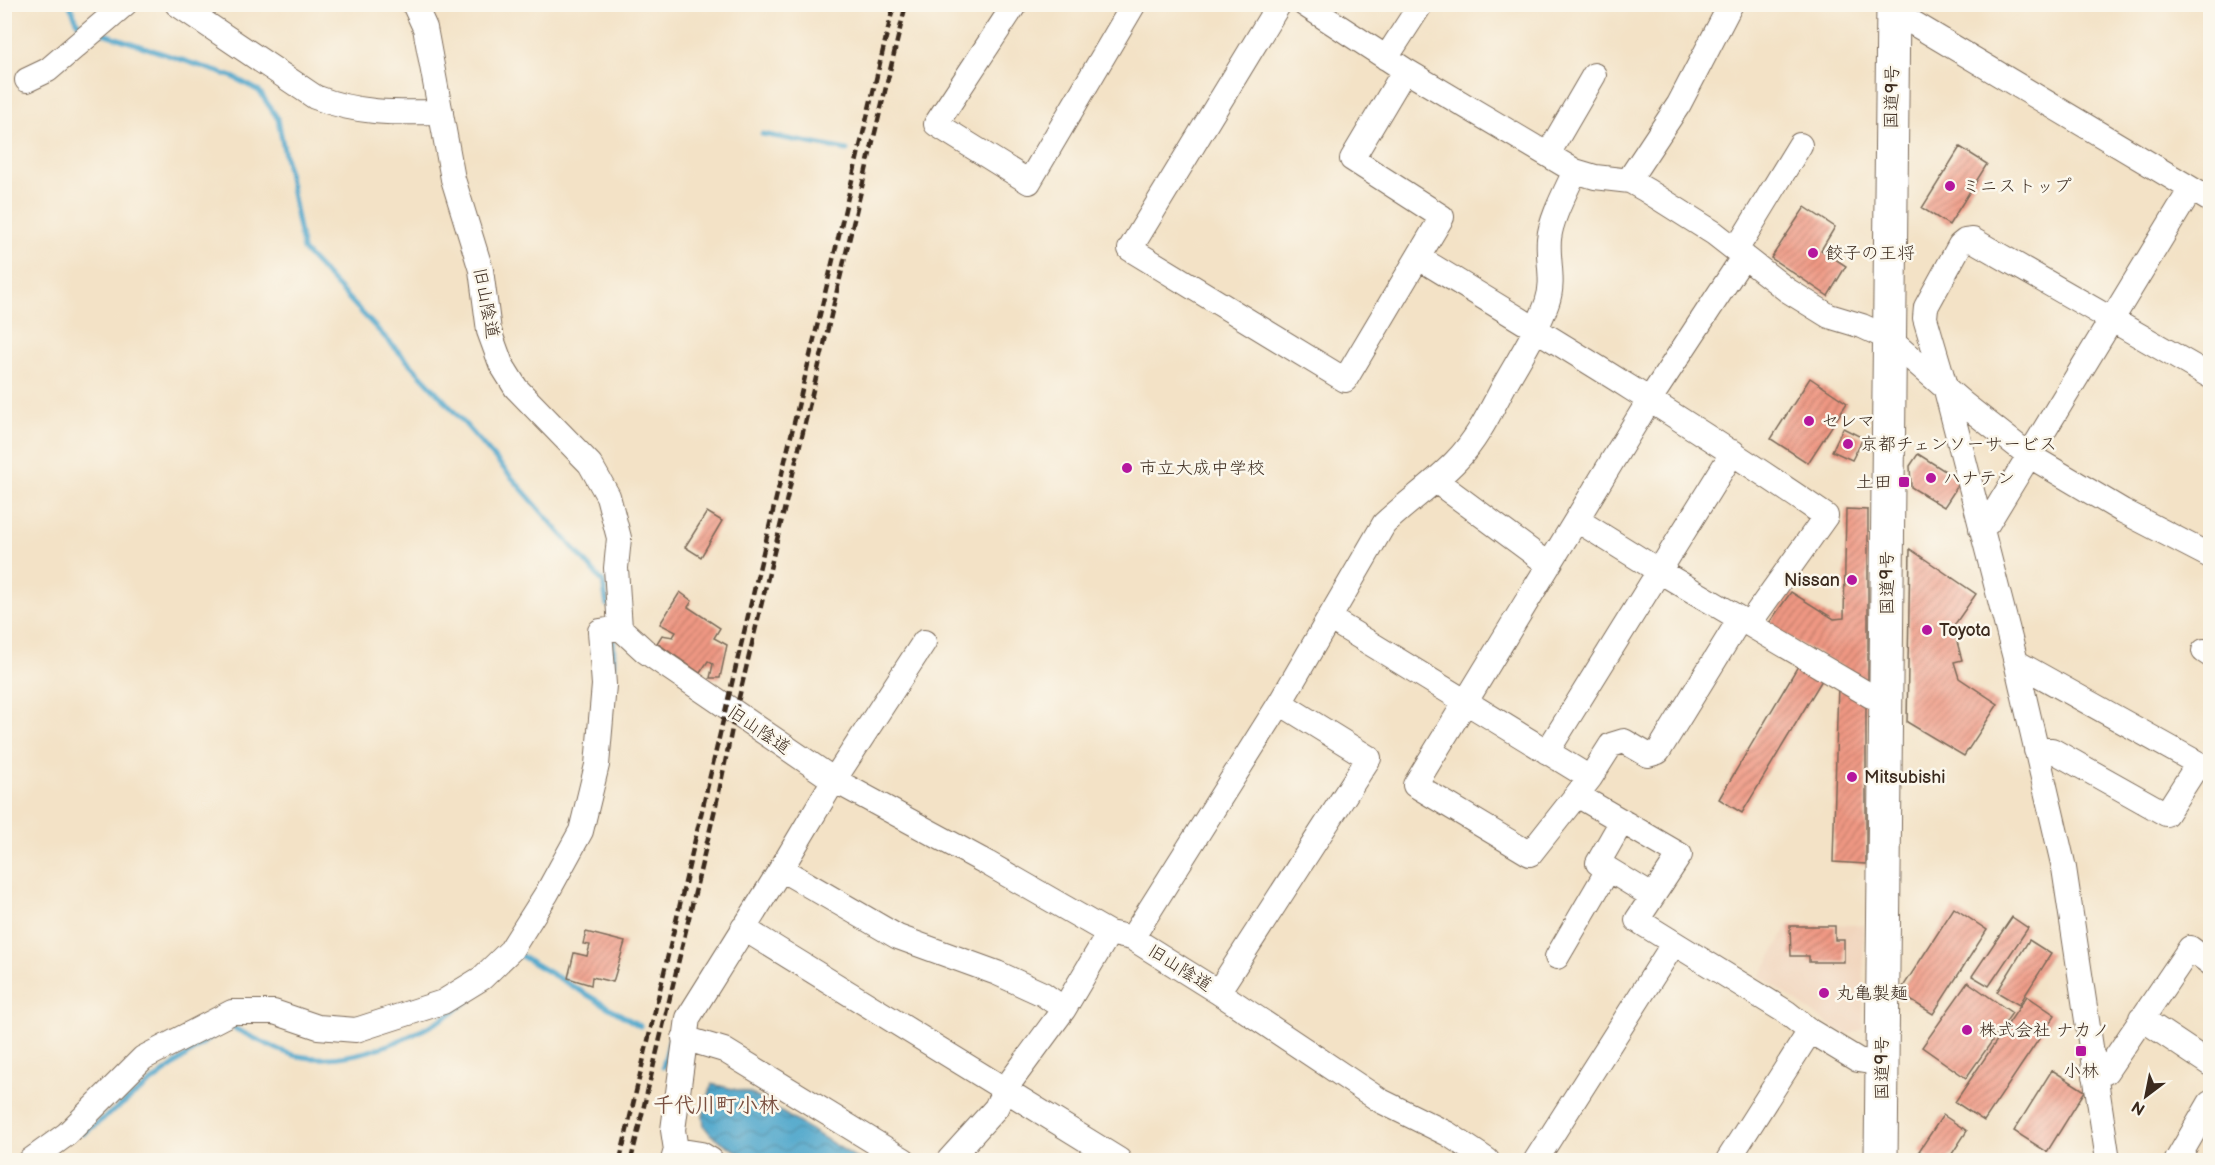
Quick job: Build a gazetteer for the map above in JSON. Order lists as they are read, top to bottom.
{
  "streets": {
    "highway": ["国道9号"],
    "street": ["旧山陰道"]
  },
  "districts": ["千代川町小林"],
  "places": {
    "other": [
      "ミニストップ",
      "餃子の王将",
      "セレマ",
      "京都チェンソーサービス",
      "市立大成中学校",
      "ハナテン",
      "Nissan",
      "Toyota",
      "Mitsubishi",
      "丸亀製麺",
      "株式会社 ナカノ"
    ],
    "transit": ["土田", "小林"]
  },
  "north": "bottom left"
}
